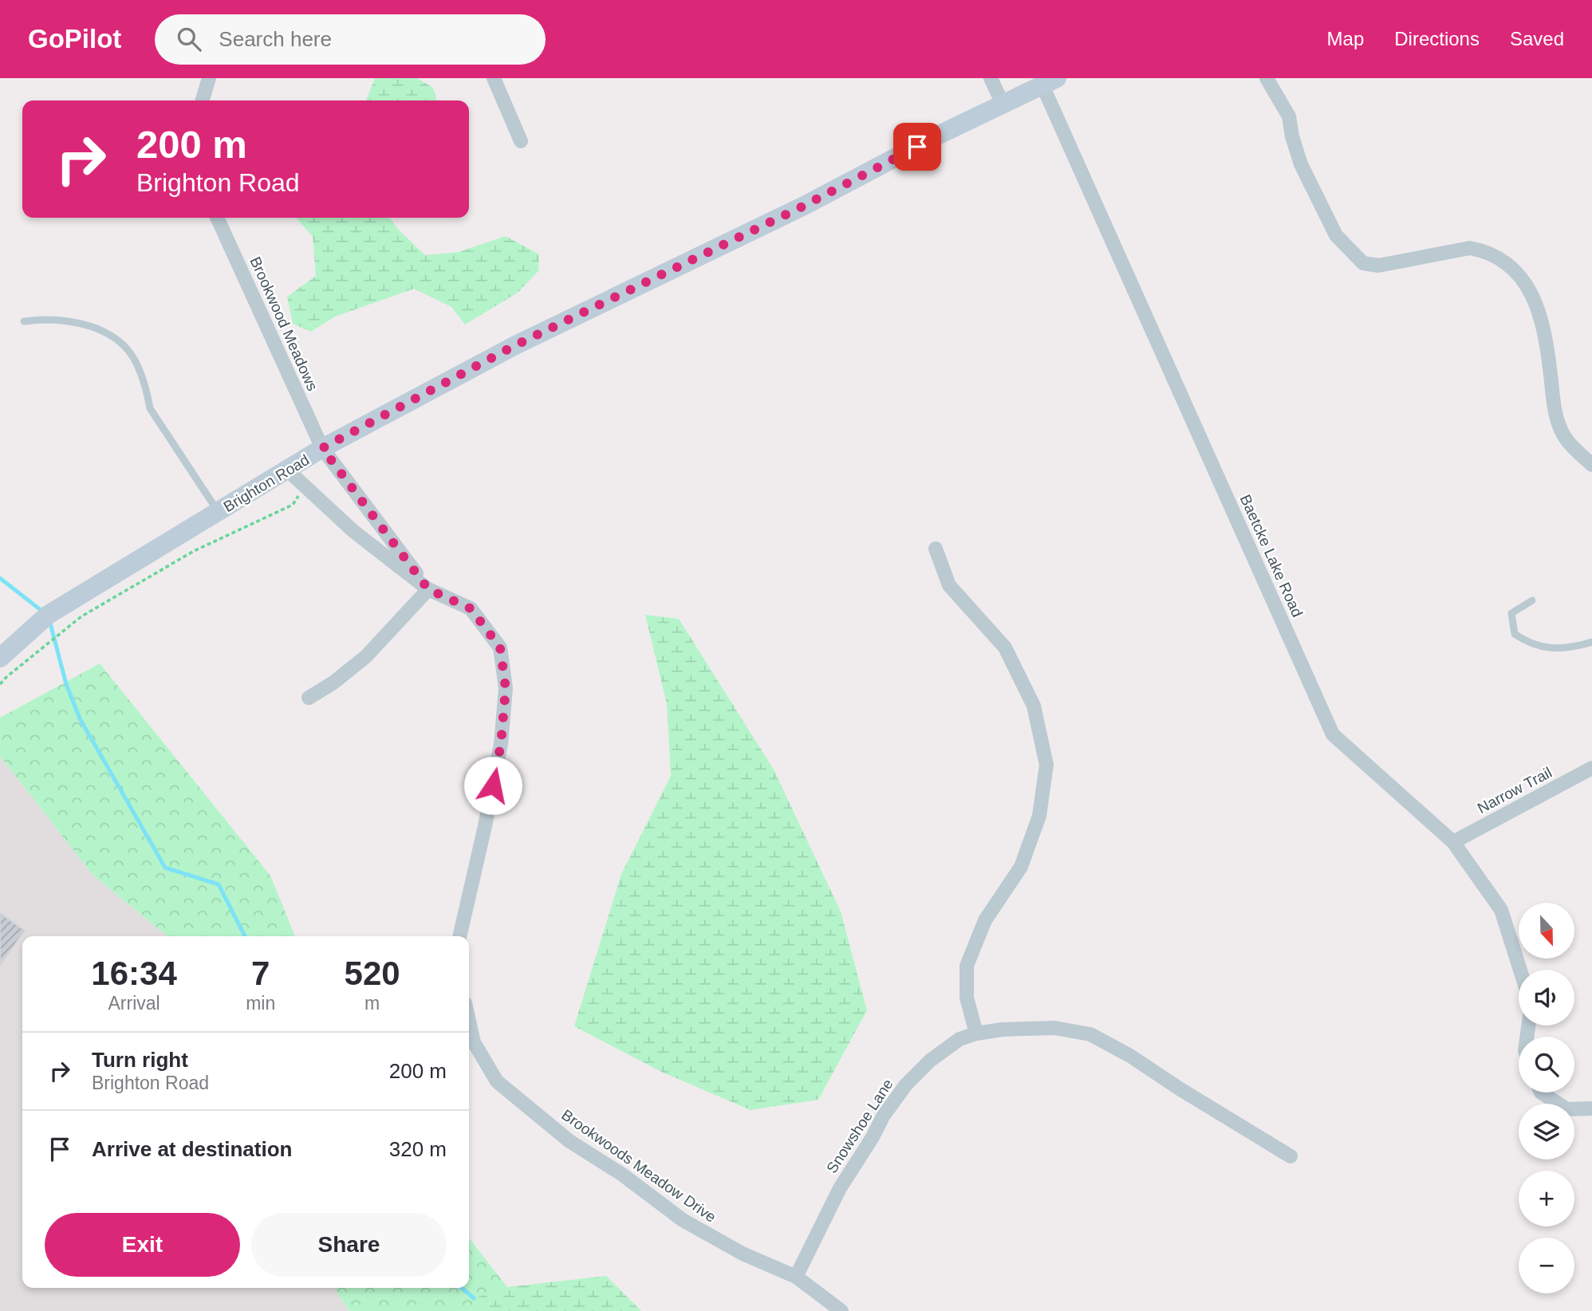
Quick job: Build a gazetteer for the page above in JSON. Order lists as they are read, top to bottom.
{
  "streets": {
    "street": [
      "Brookwood Meadows",
      "Brighton Road",
      "Baetcke Lake Road",
      "Narrow Trail",
      "Snowshoe Lane",
      "Brookwoods Meadow Drive"
    ]
  },
  "crossings": [
    ["Brookwood Meadows", "Brighton Road"],
    ["Brighton Road", "Baetcke Lake Road"],
    ["Baetcke Lake Road", "Narrow Trail"],
    ["Snowshoe Lane", "Brookwoods Meadow Drive"]
  ],
  "north": "bottom",
  "page": {
    "header": "GoPilot",
    "search": "Search here",
    "nav": ["Map", "Directions", "Saved"],
    "turn": ["200 m", "Brighton Road"],
    "map_buttons": ["+", "−"],
    "eta": [
      "16:34",
      "Arrival",
      "7",
      "min",
      "520",
      "m"
    ],
    "list": [
      {
        "name": "Turn right",
        "note": "Brighton Road",
        "value": "200 m"
      },
      {
        "name": "Arrive at destination",
        "value": "320 m"
      }
    ],
    "buttons": ["Exit", "Share"]
  }
}
